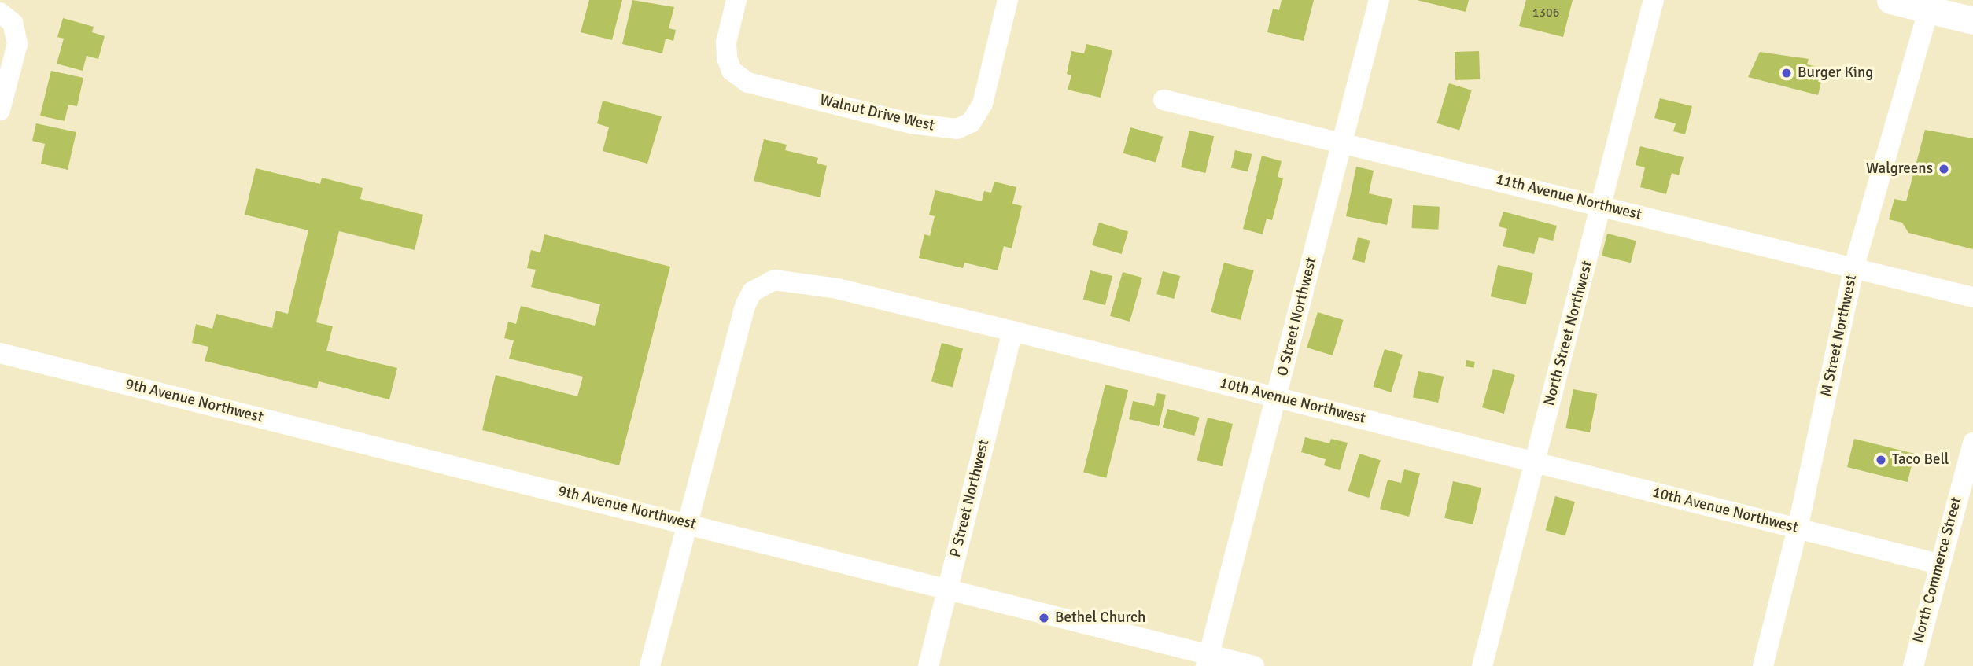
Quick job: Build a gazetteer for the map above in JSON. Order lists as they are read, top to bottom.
{
  "streets": {
    "street": [
      "Walnut Drive West",
      "11th Avenue Northwest",
      "O Street Northwest",
      "North Street Northwest",
      "M Street Northwest",
      "9th Avenue Northwest",
      "10th Avenue Northwest",
      "P Street Northwest",
      "North Commerce Street"
    ]
  },
  "crossings": [
    ["11th Avenue Northwest", "O Street Northwest"],
    ["11th Avenue Northwest", "North Street Northwest"],
    ["11th Avenue Northwest", "M Street Northwest"],
    ["O Street Northwest", "9th Avenue Northwest"],
    ["O Street Northwest", "10th Avenue Northwest"],
    ["North Street Northwest", "10th Avenue Northwest"],
    ["M Street Northwest", "10th Avenue Northwest"],
    ["9th Avenue Northwest", "10th Avenue Northwest"],
    ["9th Avenue Northwest", "P Street Northwest"],
    ["10th Avenue Northwest", "P Street Northwest"],
    ["10th Avenue Northwest", "North Commerce Street"]
  ],
  "places": [
    "Burger King",
    "Walgreens",
    "Taco Bell",
    "Bethel Church"
  ],
  "house_numbers": ["1306"]
}
